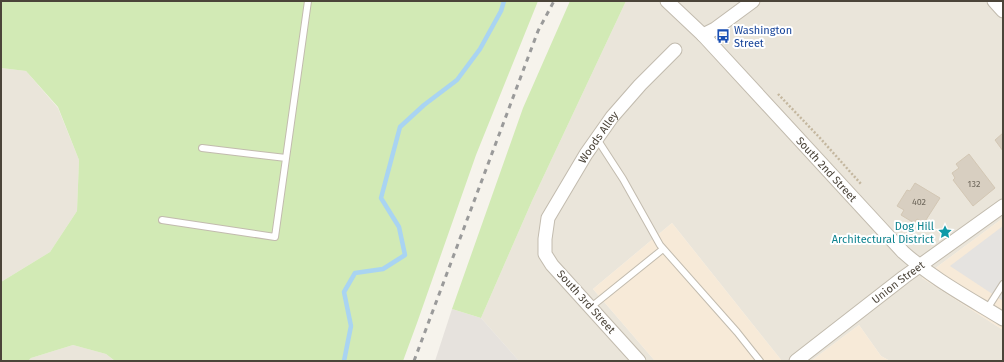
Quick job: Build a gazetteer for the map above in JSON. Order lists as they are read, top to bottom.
{
  "streets": {
    "street": [
      "Woods Alley",
      "South 2nd Street",
      "Union Street",
      "South 3rd Street"
    ]
  },
  "crossings": [
    ["Woods Alley", "South 3rd Street"],
    ["South 2nd Street", "Union Street"]
  ],
  "places": {
    "bus stop": ["Washington Street"],
    "place": ["Dog Hill Architectural District"]
  },
  "house_numbers": ["132", "402"]
}
